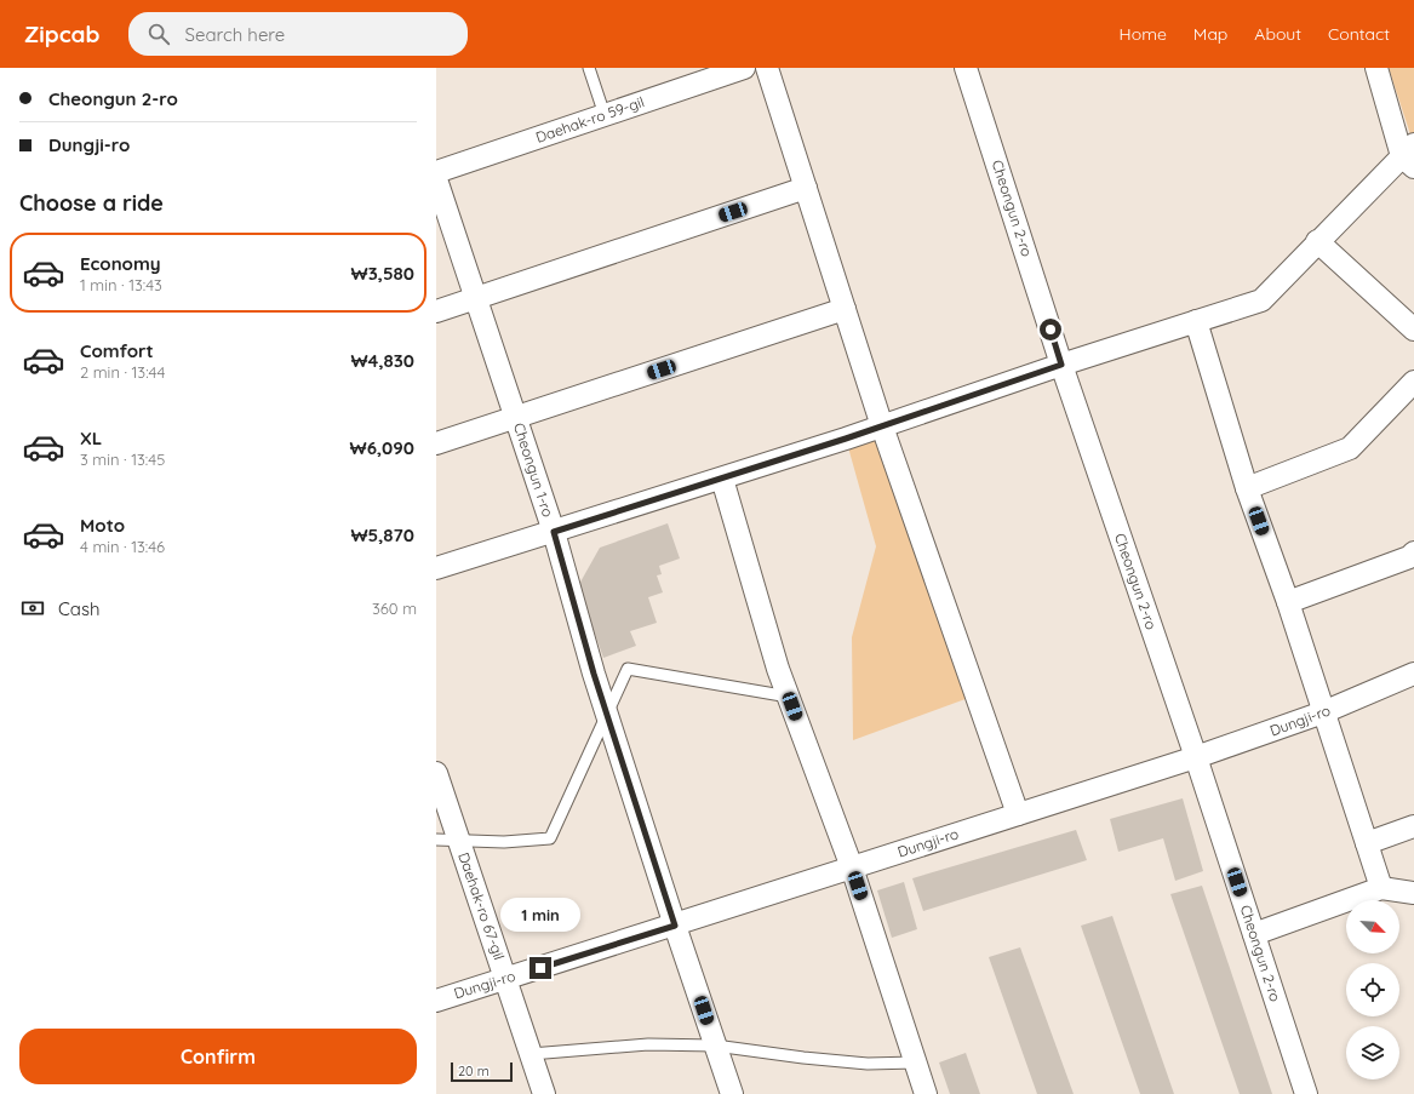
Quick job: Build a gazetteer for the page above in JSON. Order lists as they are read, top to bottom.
{
  "streets": {
    "street": [
      "Daehak-ro 59-gil",
      "Cheongun 2-ro",
      "Cheongun 1-ro",
      "Dungji-ro",
      "Daehak-ro 67-gil"
    ]
  },
  "crossings": [
    ["Cheongun 2-ro", "Dungji-ro"],
    ["Cheongun 1-ro", "Dungji-ro"],
    ["Dungji-ro", "Daehak-ro 67-gil"]
  ],
  "scale_bar": "20 m",
  "north": "bottom right",
  "page": {
    "header": "Zipcab",
    "search": "Search here",
    "nav": [
      "Home",
      "Map",
      "About",
      "Contact"
    ],
    "banner": ["Cheongun 2-ro", "Dungji-ro"],
    "heading": "Choose a ride",
    "list": [
      {
        "name": "Economy",
        "note": "1 min · 13:43",
        "value": "₩3,580"
      },
      {
        "name": "Comfort",
        "note": "2 min · 13:44",
        "value": "₩4,830"
      },
      {
        "name": "XL",
        "note": "3 min · 13:45",
        "value": "₩6,090"
      },
      {
        "name": "Moto",
        "note": "4 min · 13:46",
        "value": "₩5,870"
      }
    ],
    "pay": ["Cash", "360 m"],
    "bubble": "1 min",
    "buttons": "Confirm",
    "scale": "20 m"
  }
}
